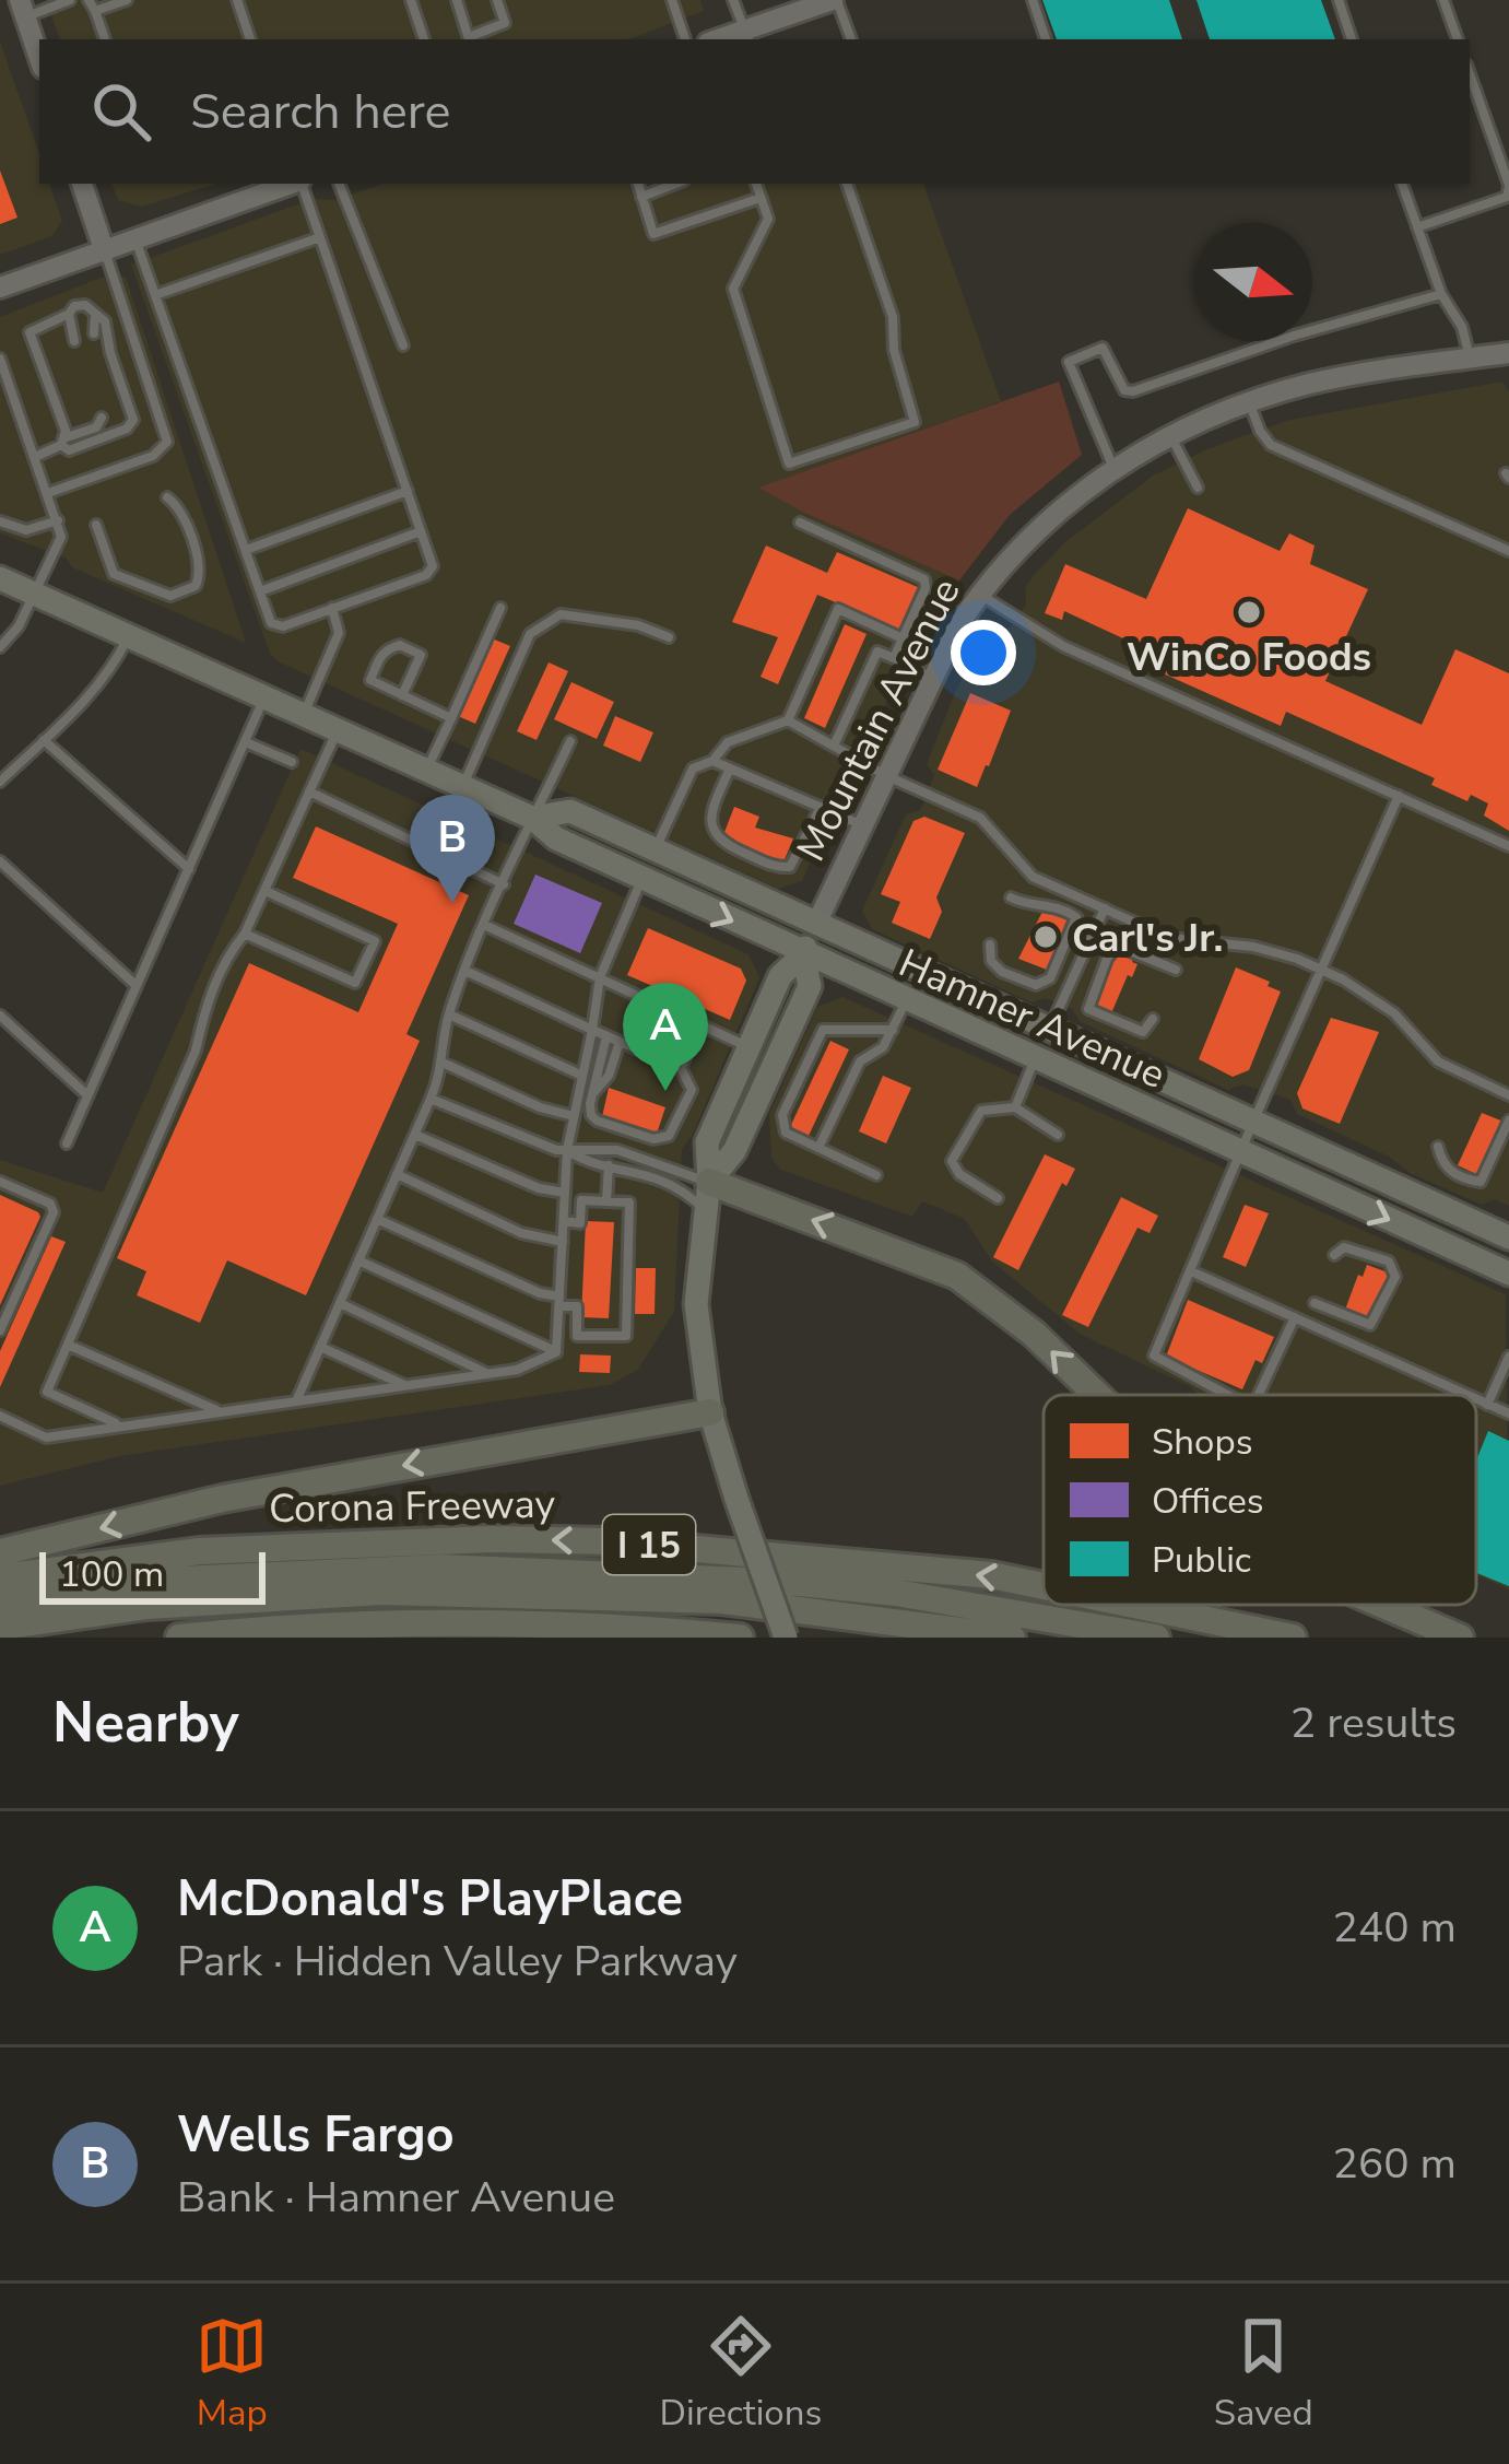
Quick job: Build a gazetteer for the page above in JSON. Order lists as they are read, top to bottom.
{
  "streets": {
    "highway": ["Corona Freeway", "I 15"],
    "main road": ["Mountain Avenue", "Hamner Avenue"]
  },
  "crossings": [
    ["Mountain Avenue", "Hamner Avenue"]
  ],
  "places": ["WinCo Foods", "Carl's Jr."],
  "legend": ["Shops", "Offices", "Public"],
  "scale_bar": "100 m",
  "north": "right",
  "page": {
    "search": "Search here",
    "pins": ["B", "A"],
    "scale": "100 m",
    "heading": ["Nearby", "2 results"],
    "list": [
      {
        "mark": "A",
        "name": "McDonald's PlayPlace",
        "note": "Park · Hidden Valley Parkway",
        "value": "240 m"
      },
      {
        "mark": "B",
        "name": "Wells Fargo",
        "note": "Bank · Hamner Avenue",
        "value": "260 m"
      }
    ],
    "nav": ["Map", "Directions", "Saved"]
  }
}
